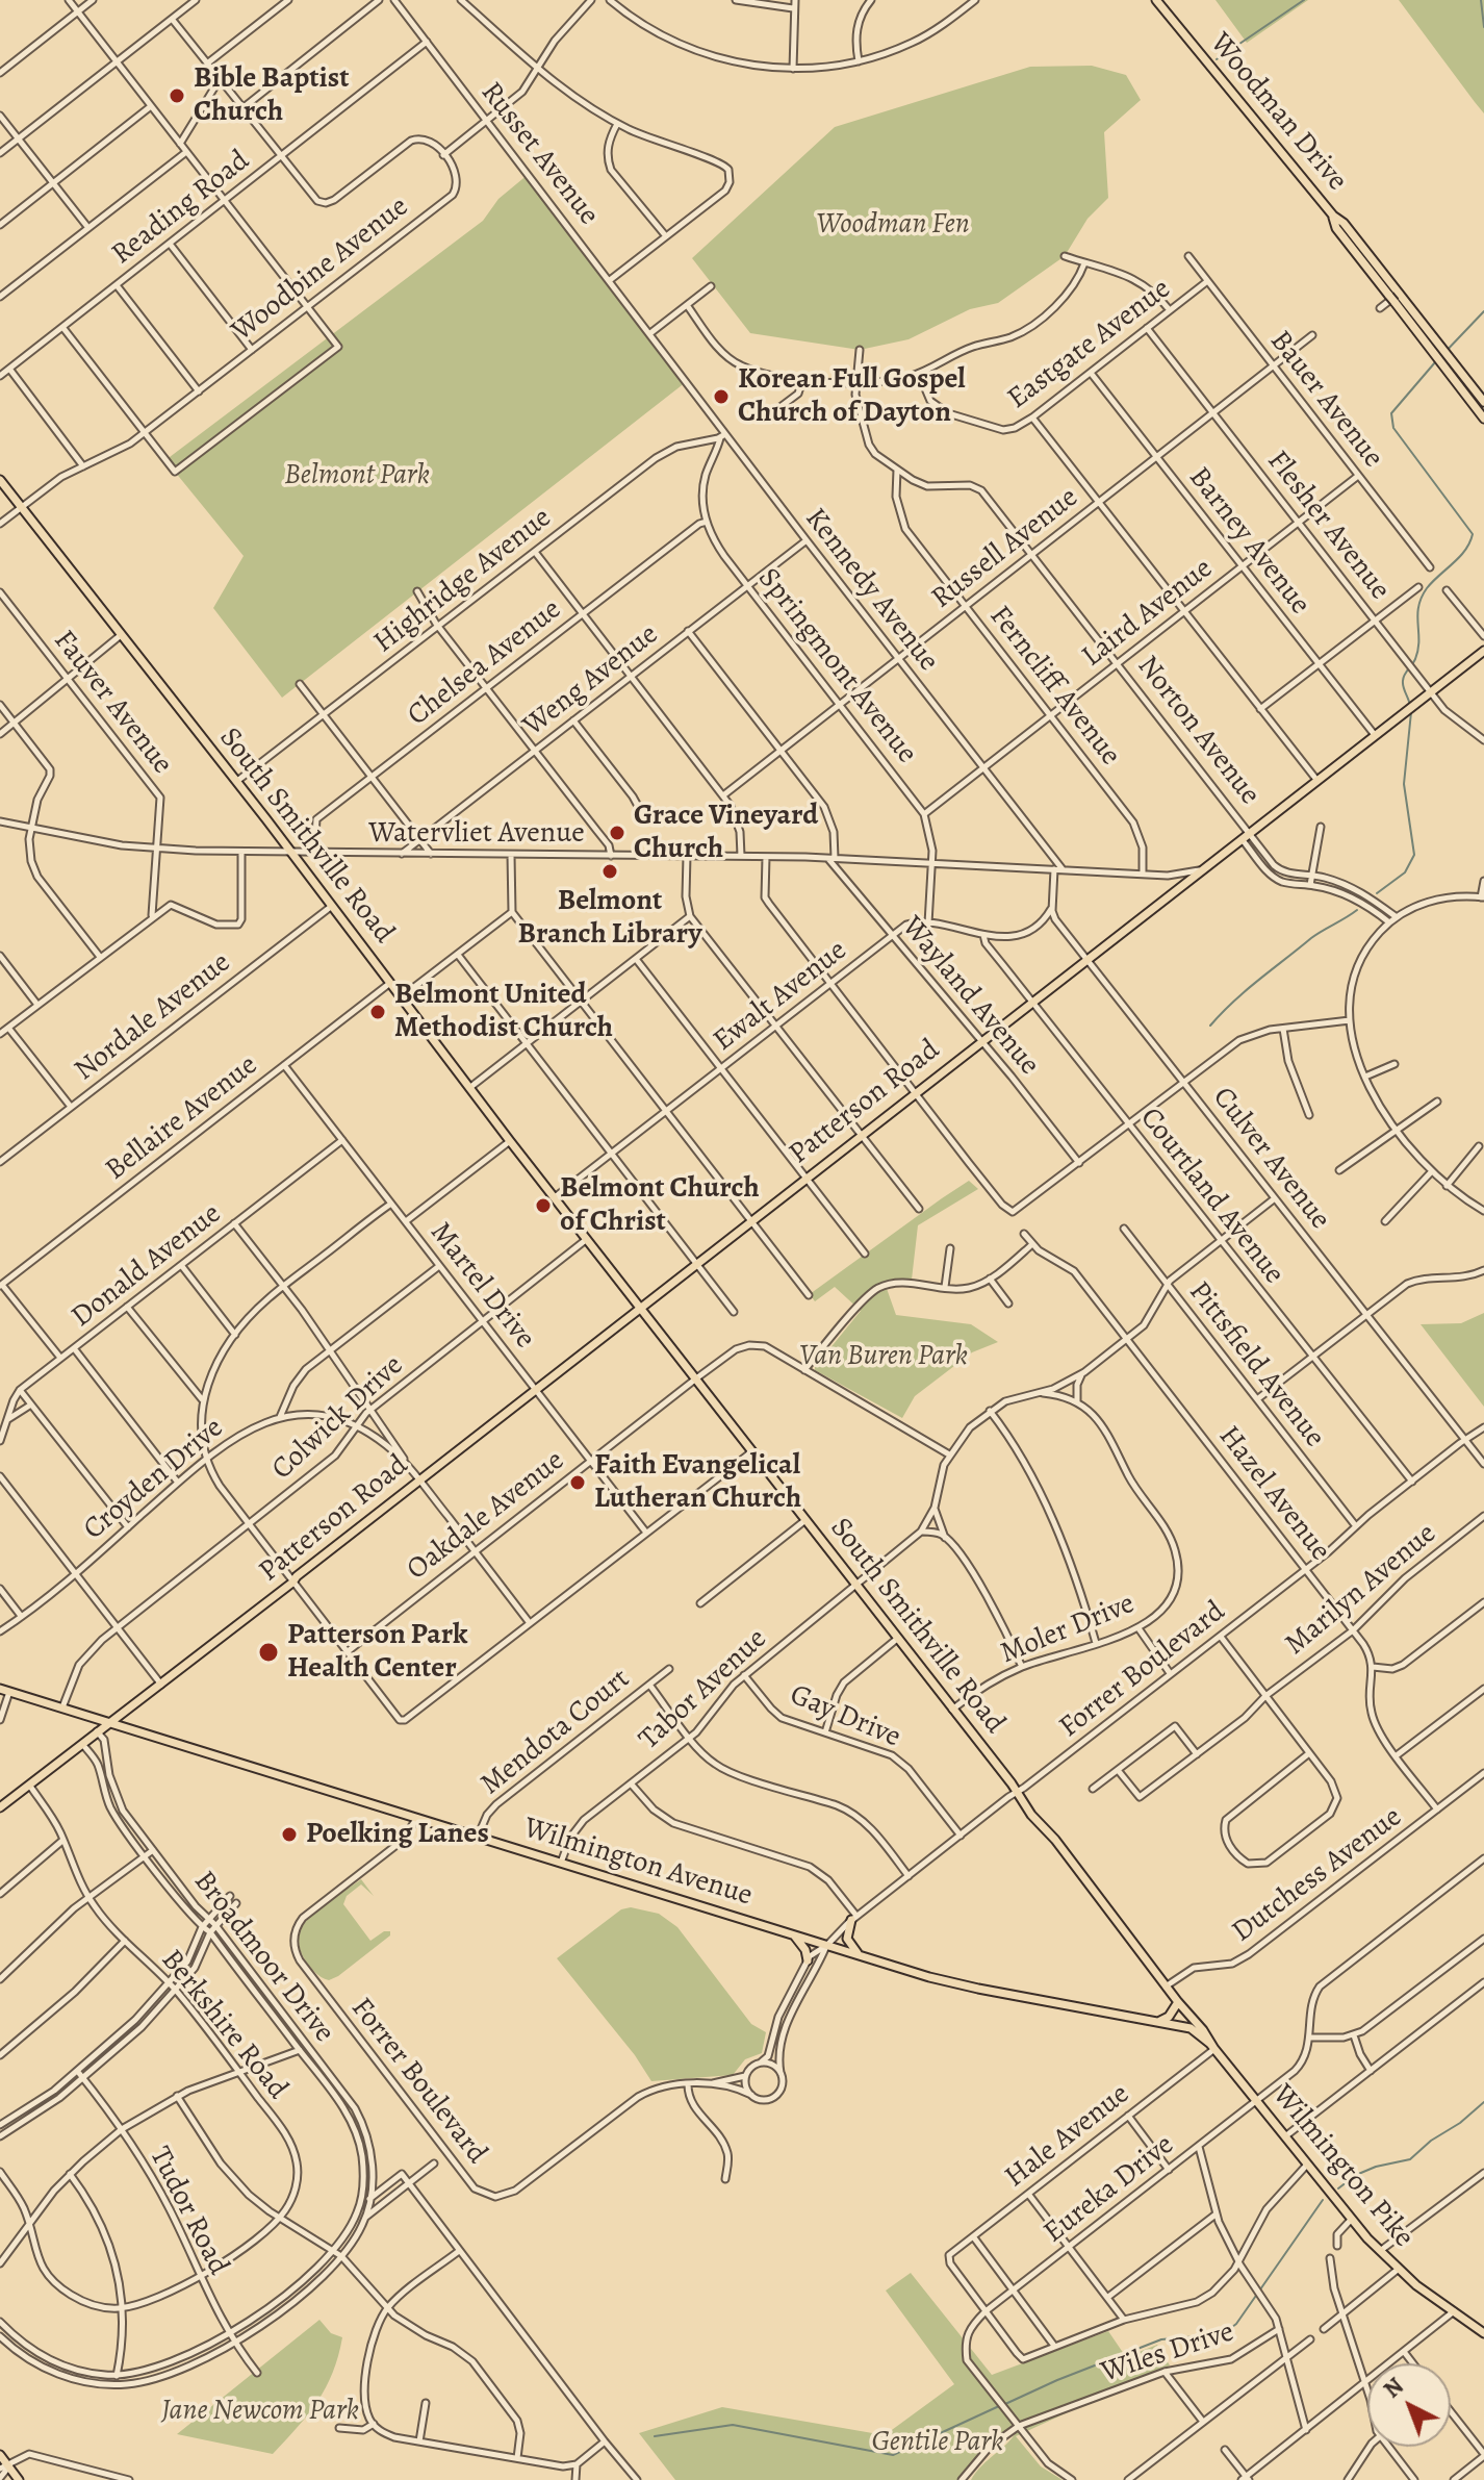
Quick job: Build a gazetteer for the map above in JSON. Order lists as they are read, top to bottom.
{
  "streets": {
    "main road": [
      "Woodman Drive",
      "South Smithville Road",
      "Patterson Road",
      "Wilmington Avenue",
      "Wilmington Pike"
    ],
    "street": [
      "Russet Avenue",
      "Reading Road",
      "Woodbine Avenue",
      "Eastgate Avenue",
      "Bauer Avenue",
      "Flesher Avenue",
      "Barney Avenue",
      "Russell Avenue",
      "Highridge Avenue",
      "Kennedy Avenue",
      "Laird Avenue",
      "Chelsea Avenue",
      "Springmont Avenue",
      "Weng Avenue",
      "Ferncliff Avenue",
      "Fauver Avenue",
      "Norton Avenue",
      "Watervliet Avenue",
      "Ewalt Avenue",
      "Wayland Avenue",
      "Nordale Avenue",
      "Bellaire Avenue",
      "Culver Avenue",
      "Courtland Avenue",
      "Donald Avenue",
      "Martel Drive",
      "Pittsfield Avenue",
      "Colwick Drive",
      "Croyden Drive",
      "Hazel Avenue",
      "Oakdale Avenue",
      "Marilyn Avenue",
      "Moler Drive",
      "Forrer Boulevard",
      "Tabor Avenue",
      "Gay Drive",
      "Mendota Court",
      "Dutchess Avenue",
      "Broadmoor Drive",
      "Berkshire Road",
      "Hale Avenue",
      "Eureka Drive",
      "Tudor Road",
      "Wiles Drive"
    ]
  },
  "crossings": [
    ["Russet Avenue", "Reading Road"],
    ["Russet Avenue", "Kennedy Avenue"],
    ["Woodbine Avenue", "South Smithville Road"],
    ["Eastgate Avenue", "Bauer Avenue"],
    ["Eastgate Avenue", "Flesher Avenue"],
    ["Eastgate Avenue", "Barney Avenue"],
    ["Bauer Avenue", "Russell Avenue"],
    ["Bauer Avenue", "Laird Avenue"],
    ["Flesher Avenue", "Russell Avenue"],
    ["Flesher Avenue", "Laird Avenue"],
    ["Flesher Avenue", "Patterson Road"],
    ["Barney Avenue", "Russell Avenue"],
    ["Barney Avenue", "Laird Avenue"],
    ["Barney Avenue", "Patterson Road"],
    ["Russell Avenue", "Kennedy Avenue"],
    ["Russell Avenue", "Springmont Avenue"],
    ["Russell Avenue", "Ferncliff Avenue"],
    ["Russell Avenue", "Norton Avenue"],
    ["Highridge Avenue", "Kennedy Avenue"],
    ["Highridge Avenue", "Springmont Avenue"],
    ["Highridge Avenue", "South Smithville Road"],
    ["Kennedy Avenue", "Laird Avenue"],
    ["Kennedy Avenue", "Springmont Avenue"],
    ["Kennedy Avenue", "Weng Avenue"],
    ["Kennedy Avenue", "Watervliet Avenue"],
    ["Laird Avenue", "Springmont Avenue"],
    ["Laird Avenue", "Ferncliff Avenue"],
    ["Laird Avenue", "Norton Avenue"],
    ["Chelsea Avenue", "Springmont Avenue"],
    ["Chelsea Avenue", "Watervliet Avenue"],
    ["Springmont Avenue", "Weng Avenue"],
    ["Springmont Avenue", "Watervliet Avenue"],
    ["Springmont Avenue", "Ewalt Avenue"],
    ["Weng Avenue", "Watervliet Avenue"],
    ["Ferncliff Avenue", "Norton Avenue"],
    ["Ferncliff Avenue", "Watervliet Avenue"],
    ["Fauver Avenue", "Watervliet Avenue"],
    ["Norton Avenue", "Patterson Road"],
    ["Watervliet Avenue", "South Smithville Road"],
    ["Watervliet Avenue", "Wayland Avenue"],
    ["Watervliet Avenue", "Patterson Road"],
    ["South Smithville Road", "Ewalt Avenue"],
    ["South Smithville Road", "Nordale Avenue"],
    ["South Smithville Road", "Patterson Road"],
    ["South Smithville Road", "Bellaire Avenue"],
    ["South Smithville Road", "Colwick Drive"],
    ["South Smithville Road", "Oakdale Avenue"],
    ["South Smithville Road", "Moler Drive"],
    ["South Smithville Road", "Forrer Boulevard"],
    ["South Smithville Road", "Tabor Avenue"],
    ["South Smithville Road", "Wilmington Avenue"],
    ["South Smithville Road", "Dutchess Avenue"],
    ["South Smithville Road", "Hale Avenue"],
    ["South Smithville Road", "Wilmington Pike"],
    ["Ewalt Avenue", "Wayland Avenue"],
    ["Wayland Avenue", "Patterson Road"],
    ["Patterson Road", "Culver Avenue"],
    ["Patterson Road", "Courtland Avenue"],
    ["Patterson Road", "Martel Drive"],
    ["Patterson Road", "Wilmington Avenue"],
    ["Patterson Road", "Broadmoor Drive"],
    ["Patterson Road", "Berkshire Road"],
    ["Bellaire Avenue", "Martel Drive"],
    ["Culver Avenue", "Forrer Boulevard"],
    ["Culver Avenue", "Tabor Avenue"],
    ["Courtland Avenue", "Forrer Boulevard"],
    ["Courtland Avenue", "Tabor Avenue"],
    ["Donald Avenue", "Martel Drive"],
    ["Martel Drive", "Colwick Drive"],
    ["Martel Drive", "Oakdale Avenue"],
    ["Pittsfield Avenue", "Forrer Boulevard"],
    ["Pittsfield Avenue", "Tabor Avenue"],
    ["Colwick Drive", "Croyden Drive"],
    ["Colwick Drive", "Wilmington Avenue"],
    ["Hazel Avenue", "Marilyn Avenue"],
    ["Hazel Avenue", "Forrer Boulevard"],
    ["Hazel Avenue", "Tabor Avenue"],
    ["Oakdale Avenue", "Tabor Avenue"],
    ["Forrer Boulevard", "Gay Drive"],
    ["Forrer Boulevard", "Wilmington Avenue"],
    ["Tabor Avenue", "Gay Drive"],
    ["Tabor Avenue", "Wilmington Avenue"],
    ["Mendota Court", "Wilmington Avenue"],
    ["Wilmington Avenue", "Hale Avenue"],
    ["Wilmington Avenue", "Wilmington Pike"],
    ["Broadmoor Drive", "Tudor Road"],
    ["Berkshire Road", "Tudor Road"],
    ["Hale Avenue", "Wilmington Pike"],
    ["Hale Avenue", "Eureka Drive"],
    ["Wilmington Pike", "Eureka Drive"]
  ],
  "parks": [
    "Woodman Fen",
    "Belmont Park",
    "Van Buren Park",
    "Jane Newcom Park",
    "Gentile Park"
  ],
  "places": [
    "Bible Baptist Church",
    "Korean Full Gospel Church of Dayton",
    "Grace Vineyard Church",
    "Belmont Branch Library",
    "Belmont United Methodist Church",
    "Belmont Church of Christ",
    "Faith Evangelical Lutheran Church",
    "Patterson Park Health Center",
    "Poelking Lanes"
  ],
  "north": "top left"
}
